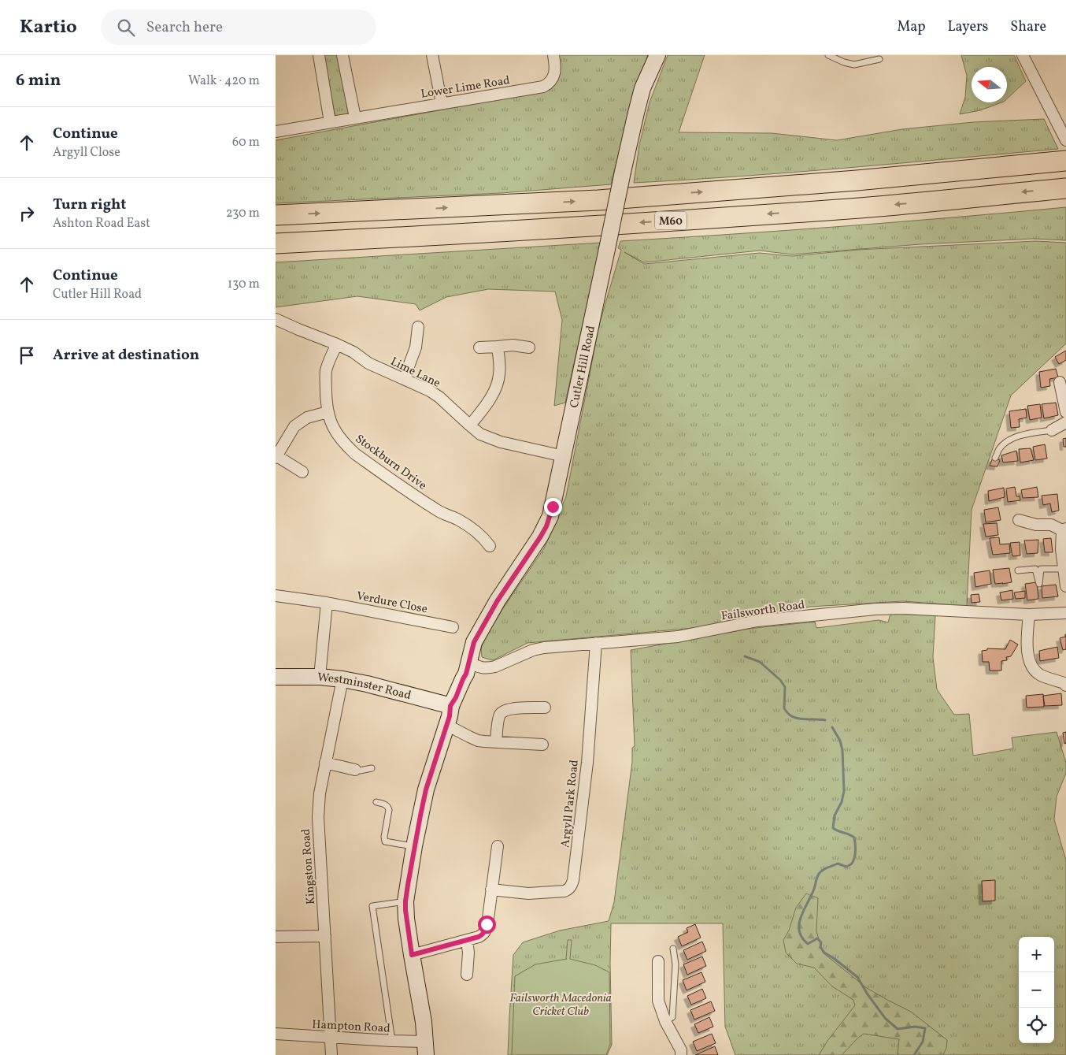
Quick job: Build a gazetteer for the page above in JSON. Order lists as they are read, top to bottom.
{
  "streets": {
    "highway": ["M60"],
    "street": [
      "Lower Lime Road",
      "Cutler Hill Road",
      "Lime Lane",
      "Stockburn Drive",
      "Verdure Close",
      "Failsworth Road",
      "Westminster Road",
      "Argyll Park Road",
      "Kingston Road",
      "Hampton Road"
    ]
  },
  "crossings": [
    ["Cutler Hill Road", "Lime Lane"],
    ["Cutler Hill Road", "Failsworth Road"],
    ["Cutler Hill Road", "Westminster Road"],
    ["Cutler Hill Road", "Hampton Road"],
    ["Lime Lane", "Stockburn Drive"],
    ["Failsworth Road", "Argyll Park Road"],
    ["Westminster Road", "Kingston Road"],
    ["Kingston Road", "Hampton Road"]
  ],
  "parks": ["Failsworth Macedonia Cricket Club"],
  "north": "left",
  "page": {
    "header": "Kartio",
    "search": "Search here",
    "nav": ["Map", "Layers", "Share"],
    "heading": ["6 min", "Walk · 420 m"],
    "list": [
      ["Continue", "Argyll Close", "60 m"],
      ["Turn right", "Ashton Road East", "230 m"],
      ["Continue", "Cutler Hill Road", "130 m"],
      "Arrive at destination"
    ],
    "map_buttons": ["+", "−"]
  }
}
